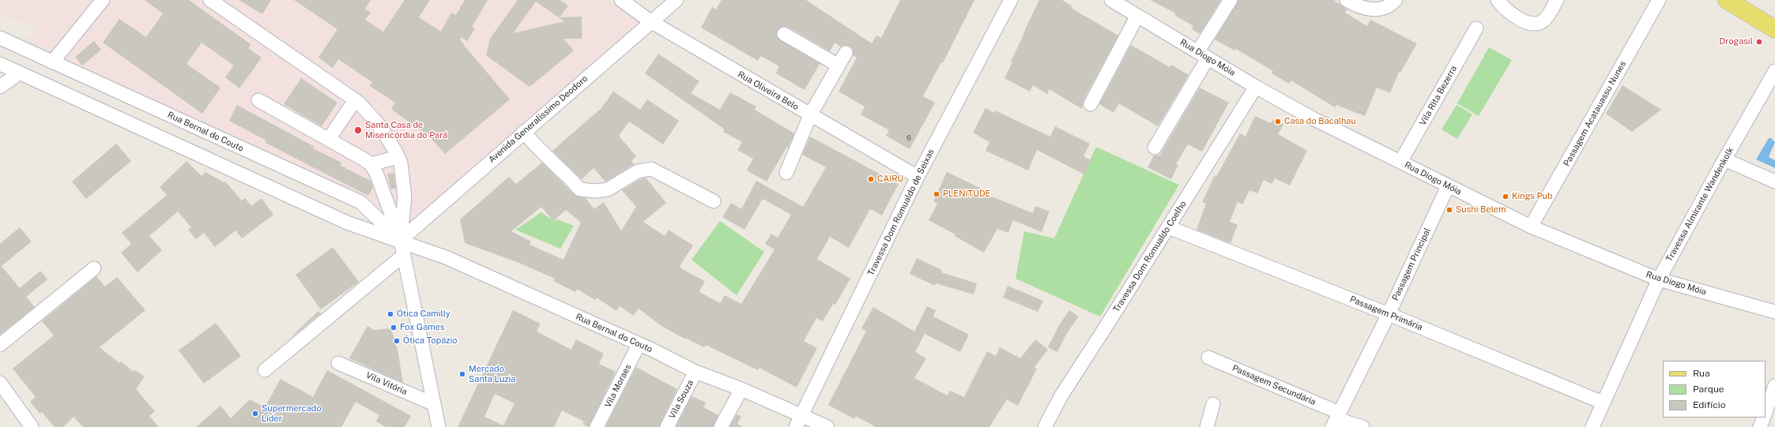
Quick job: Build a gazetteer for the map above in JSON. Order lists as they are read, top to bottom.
{
  "streets": {
    "street": [
      "Rua Diogo Móia",
      "Rua Oliveira Belo",
      "Vila Rita Bezerra",
      "Passagem Acatauassu Nunes",
      "Avenida Generalíssimo Deodoro",
      "Rua Bernal do Couto",
      "Travessa Almirante Wandenkolk",
      "Travessa Dom Romualdo de Seixas",
      "Travessa Dom Romualdo Coelho",
      "Passagem Principal",
      "Passagem Primária",
      "Vila Vitória",
      "Passagem Secundária",
      "Vila Moraes",
      "Vila Souza"
    ]
  },
  "crossings": [
    ["Rua Diogo Móia", "Vila Rita Bezerra"],
    ["Rua Diogo Móia", "Passagem Acatauassu Nunes"],
    ["Rua Diogo Móia", "Travessa Almirante Wandenkolk"],
    ["Rua Diogo Móia", "Travessa Dom Romualdo Coelho"],
    ["Rua Diogo Móia", "Passagem Principal"],
    ["Rua Oliveira Belo", "Avenida Generalíssimo Deodoro"],
    ["Rua Oliveira Belo", "Travessa Dom Romualdo de Seixas"],
    ["Avenida Generalíssimo Deodoro", "Rua Bernal do Couto"],
    ["Rua Bernal do Couto", "Travessa Dom Romualdo de Seixas"],
    ["Rua Bernal do Couto", "Vila Moraes"],
    ["Rua Bernal do Couto", "Vila Souza"],
    ["Travessa Almirante Wandenkolk", "Passagem Primária"],
    ["Travessa Dom Romualdo Coelho", "Passagem Primária"],
    ["Passagem Principal", "Passagem Primária"],
    ["Passagem Principal", "Passagem Secundária"]
  ],
  "places": [
    "Drogasil",
    "Casa do Bacalhau",
    "Santa Casa de Misericórdia do Pará",
    "CAIRU",
    "PLENITUDE",
    "Kings Pub",
    "Sushi Belem",
    "Ótica Camilly",
    "Fox Games",
    "Ótica Topázio",
    "Mercado Santa Luzia",
    "Supermercado Líder"
  ],
  "house_numbers": ["6"],
  "legend": ["Rua", "Parque", "Edifício"]
}
